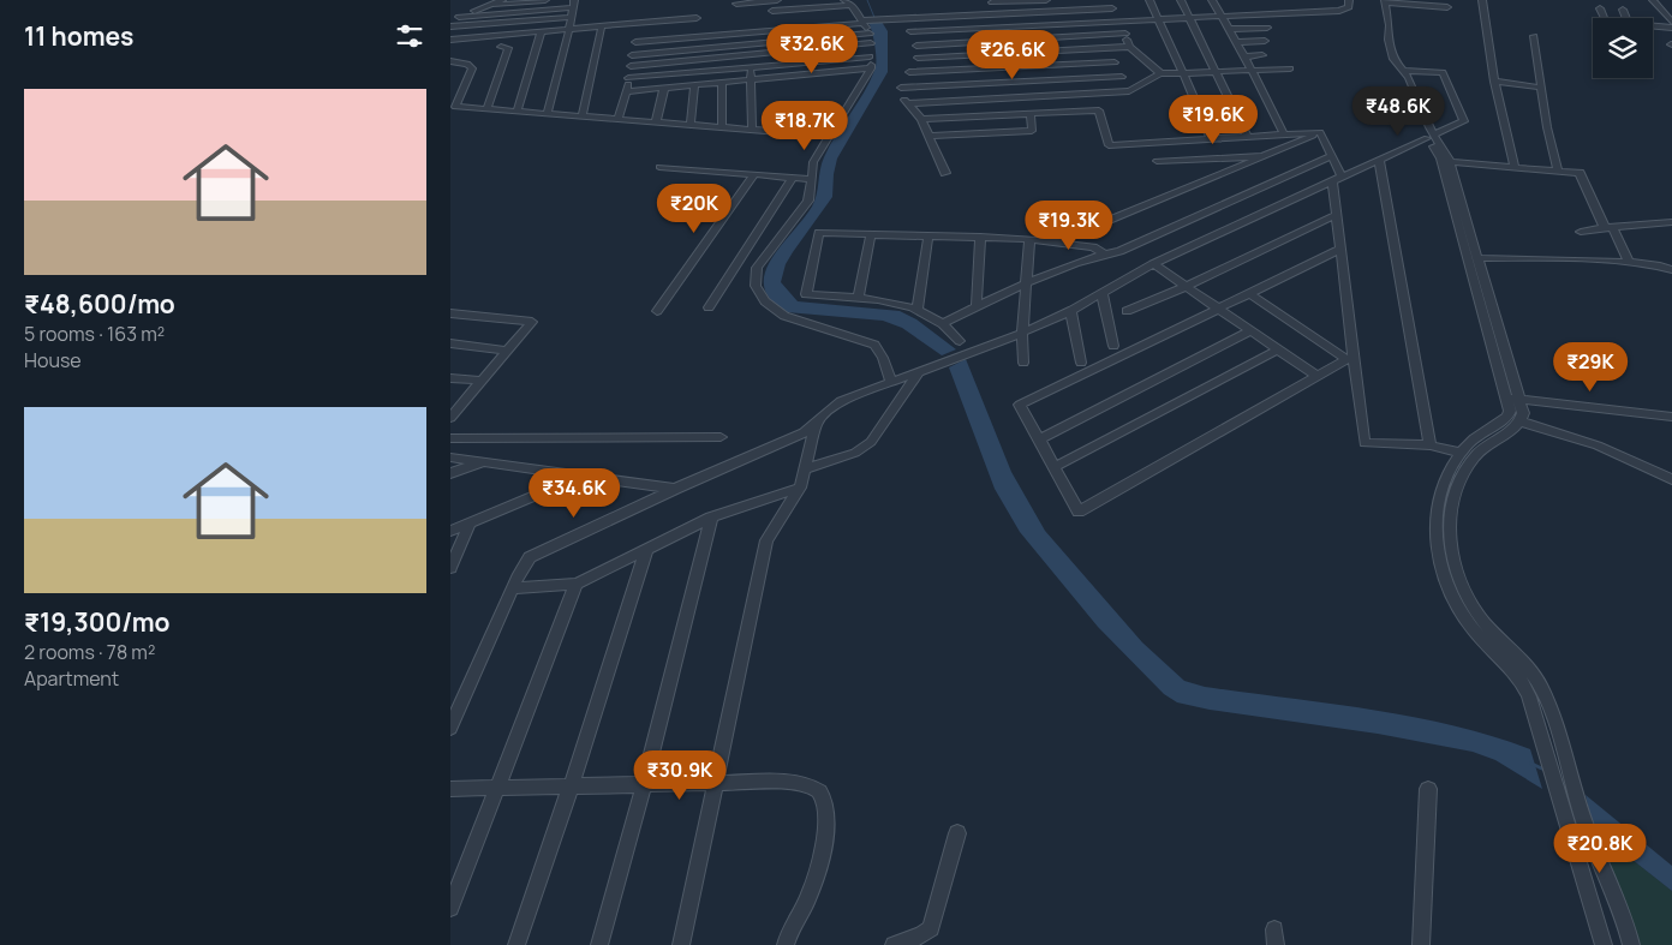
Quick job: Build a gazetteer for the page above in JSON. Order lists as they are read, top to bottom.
{
  "page": {
    "heading": "11 homes",
    "price": [
      "₹32.6K",
      "₹26.6K",
      "₹48.6K",
      "₹19.6K",
      "₹18.7K",
      "₹20K",
      "₹19.3K",
      "₹29K",
      "₹34.6K",
      "₹30.9K",
      "₹20.8K"
    ],
    "list": [
      {
        "name": "₹48,600/mo",
        "note": "5 rooms · 163 m² · House"
      },
      {
        "name": "₹19,300/mo",
        "note": "2 rooms · 78 m² · Apartment"
      }
    ]
  }
}
